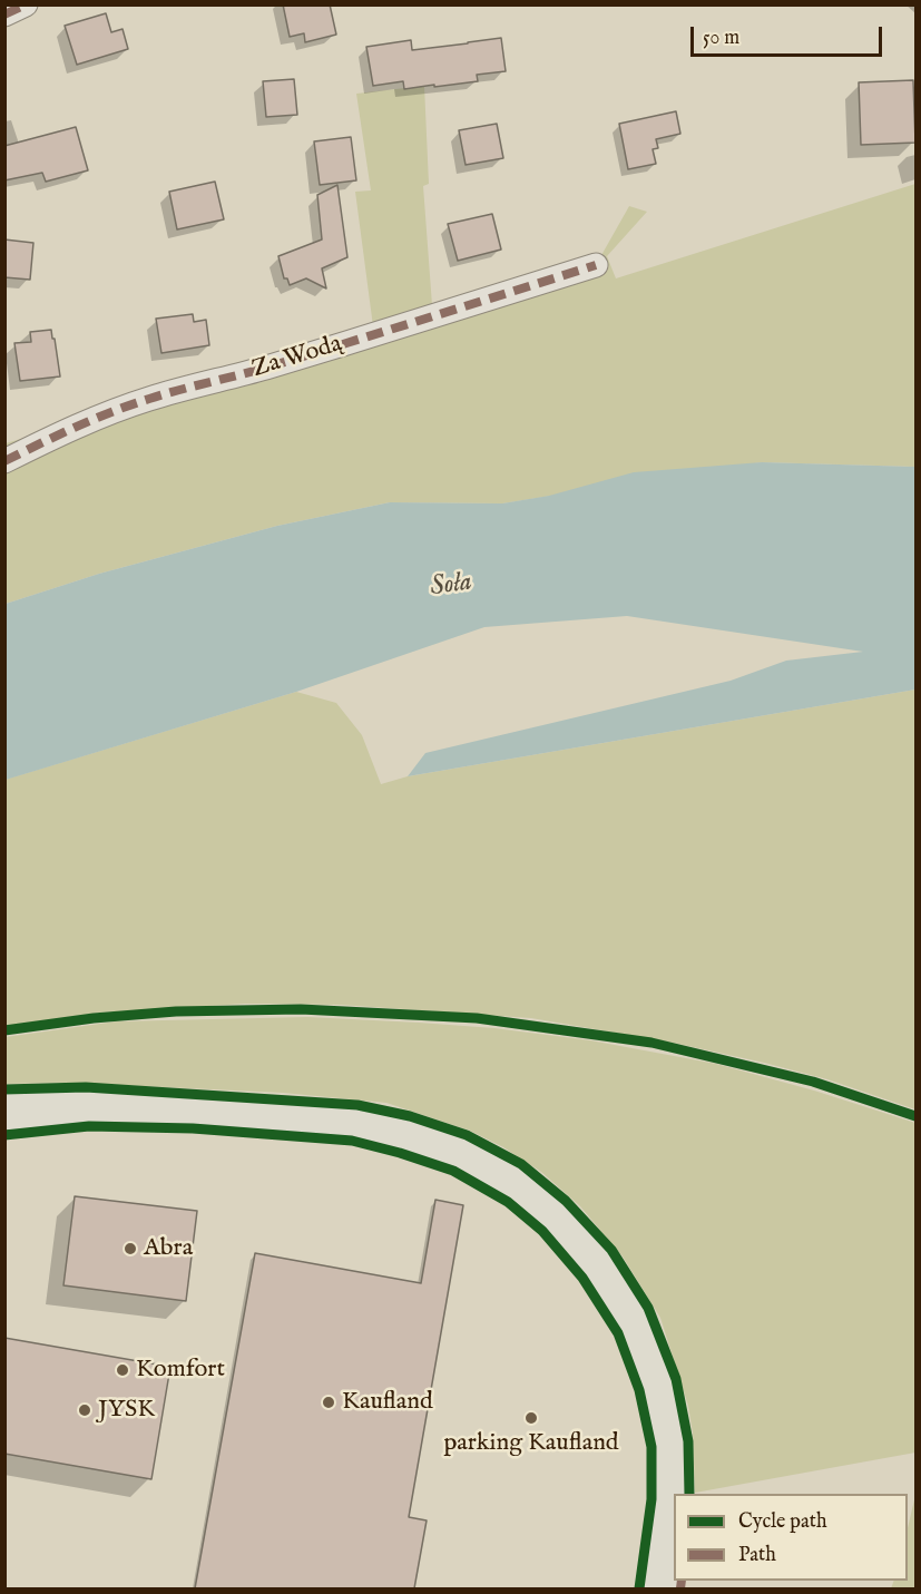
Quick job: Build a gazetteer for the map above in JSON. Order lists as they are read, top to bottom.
{
  "streets": {
    "street": ["Za Wodą"]
  },
  "water": ["Soła"],
  "places": [
    "Abra",
    "Komfort",
    "Kaufland",
    "JYSK",
    "parking Kaufland"
  ],
  "legend": ["Cycle path", "Path"],
  "scale_bar": "50 m"
}
